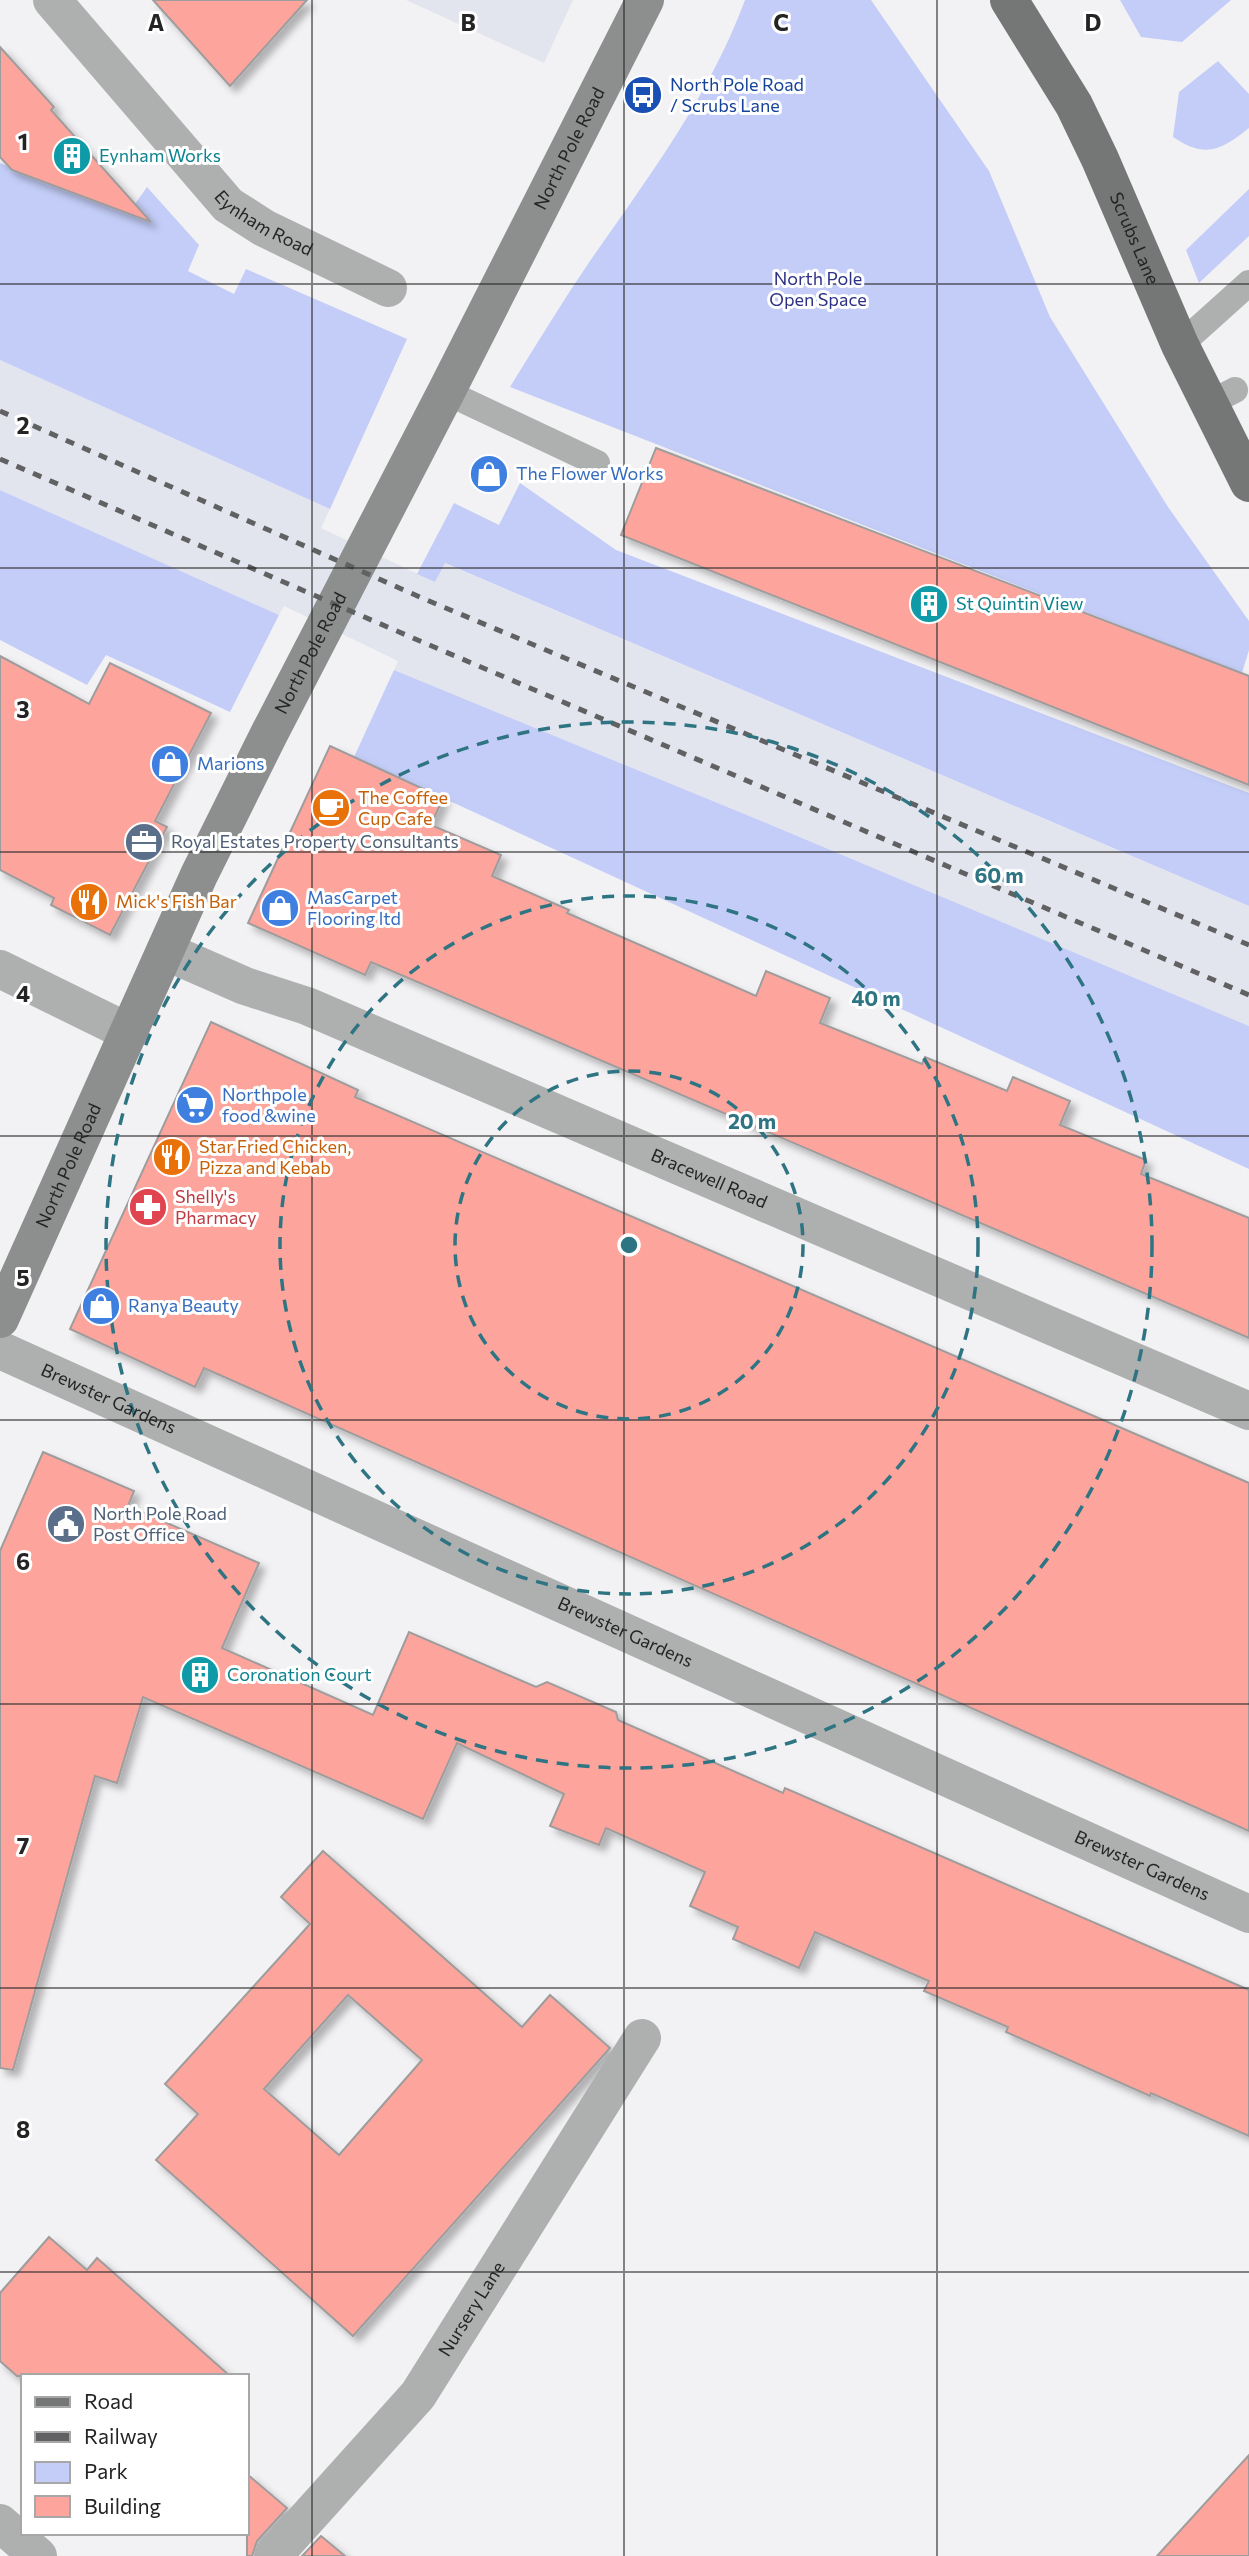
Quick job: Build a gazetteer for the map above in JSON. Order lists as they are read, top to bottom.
{
  "streets": {
    "main road": ["North Pole Road", "Scrubs Lane"],
    "street": [
      "Eynham Road",
      "Bracewell Road",
      "Brewster Gardens",
      "Nursery Lane"
    ]
  },
  "crossings": [
    ["North Pole Road", "Bracewell Road"]
  ],
  "parks": ["North Pole Open Space"],
  "places": {
    "bus stop": ["North Pole Road / Scrubs Lane"],
    "building": ["Eynham Works", "St Quintin View", "Coronation Court"],
    "shop": [
      "The Flower Works",
      "Marions",
      "MasCarpet Flooring ltd",
      "Ranya Beauty"
    ],
    "cafe": ["The Coffee Cup Cafe"],
    "office": ["Royal Estates Property Consultants"],
    "restaurant": ["Mick's Fish Bar", "Star Fried Chicken, Pizza and Kebab"],
    "supermarket": ["Northpole food &wine"],
    "pharmacy": ["Shelly's Pharmacy"],
    "public building": ["North Pole Road Post Office"]
  },
  "legend": [
    "Road",
    "Railway",
    "Park",
    "Building"
  ],
  "grid": {
    "columns": [
      "A",
      "B",
      "C",
      "D"
    ],
    "rows": [
      "1",
      "2",
      "3",
      "4",
      "5",
      "6",
      "7",
      "8"
    ]
  },
  "rings": ["60 m", "40 m", "20 m"]
}
